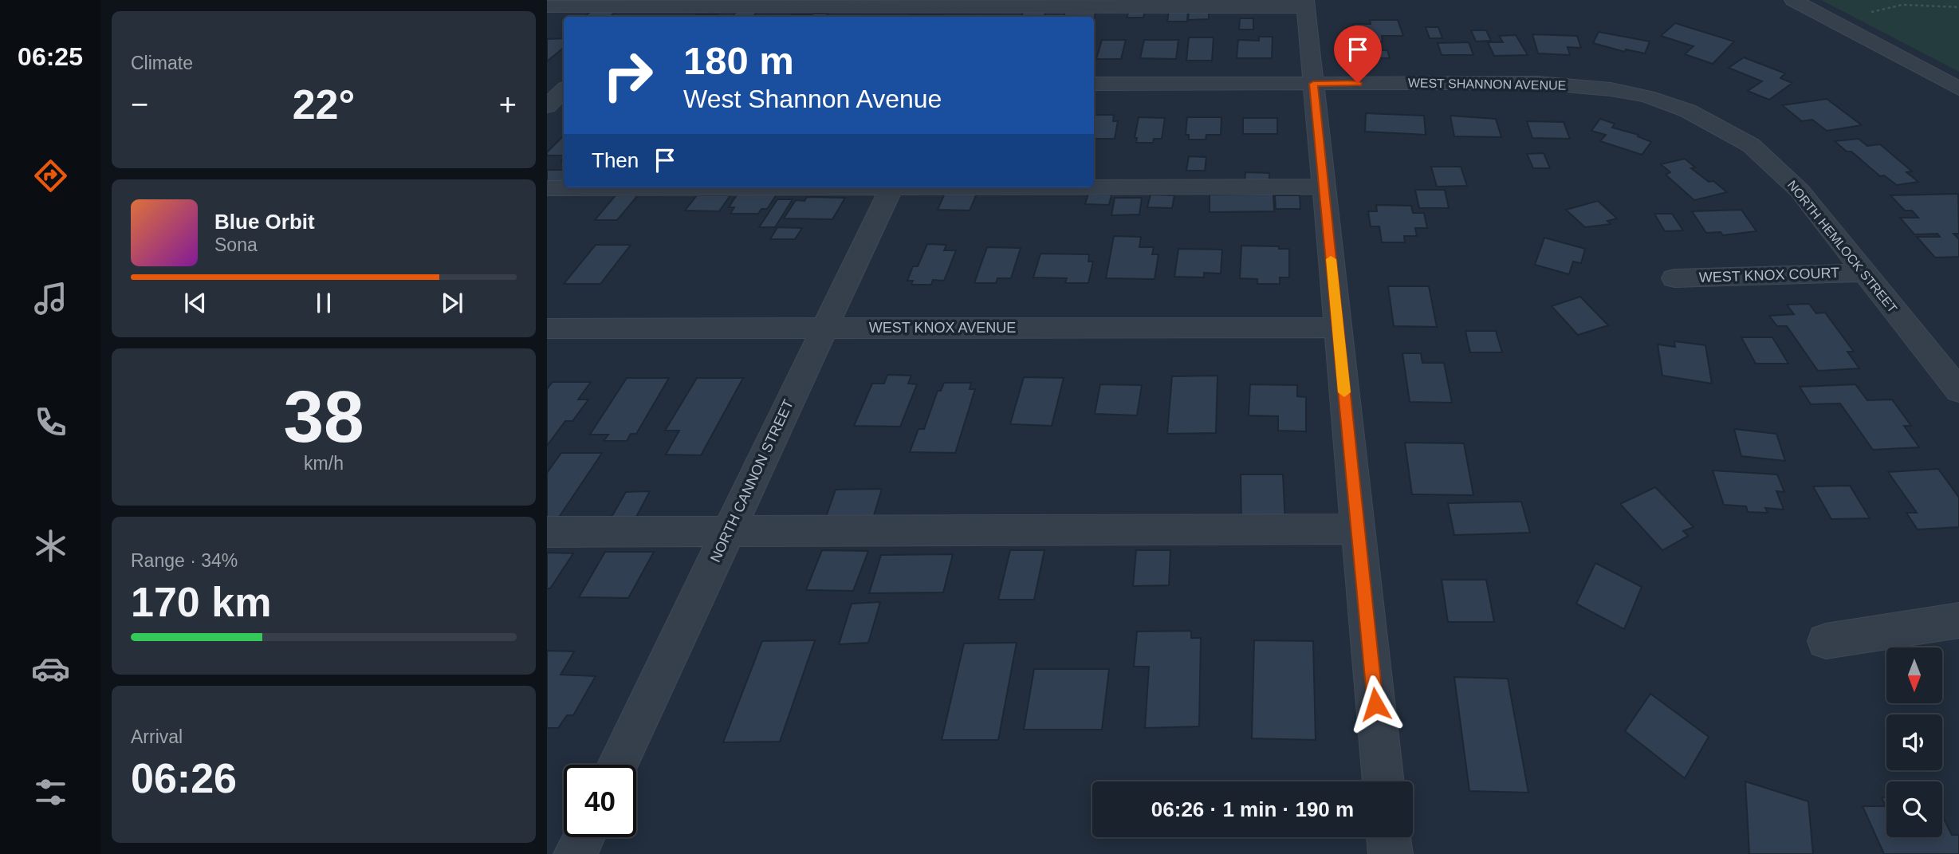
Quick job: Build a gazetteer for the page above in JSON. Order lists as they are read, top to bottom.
{
  "streets": {
    "street": [
      "WEST SHANNON AVENUE",
      "NORTH HEMLOCK STREET",
      "WEST KNOX COURT",
      "WEST KNOX AVENUE",
      "NORTH CANNON STREET"
    ]
  },
  "crossings": [
    ["WEST SHANNON AVENUE", "NORTH HEMLOCK STREET"],
    ["NORTH HEMLOCK STREET", "WEST KNOX COURT"],
    ["WEST KNOX AVENUE", "NORTH CANNON STREET"]
  ],
  "north": "bottom",
  "page": {
    "tabs": "06:25",
    "tile": [
      "Climate",
      ["38", "km/h"],
      ["Range · 34%", "170 km"],
      ["Arrival", "06:26"]
    ],
    "turn": ["180 m", "West Shannon Avenue"],
    "heat": ["−", "22°", "+"],
    "then": "Then",
    "song": ["Blue Orbit", "Sona"],
    "limit": "40",
    "trip": "06:26 · 1 min · 190 m"
  }
}
